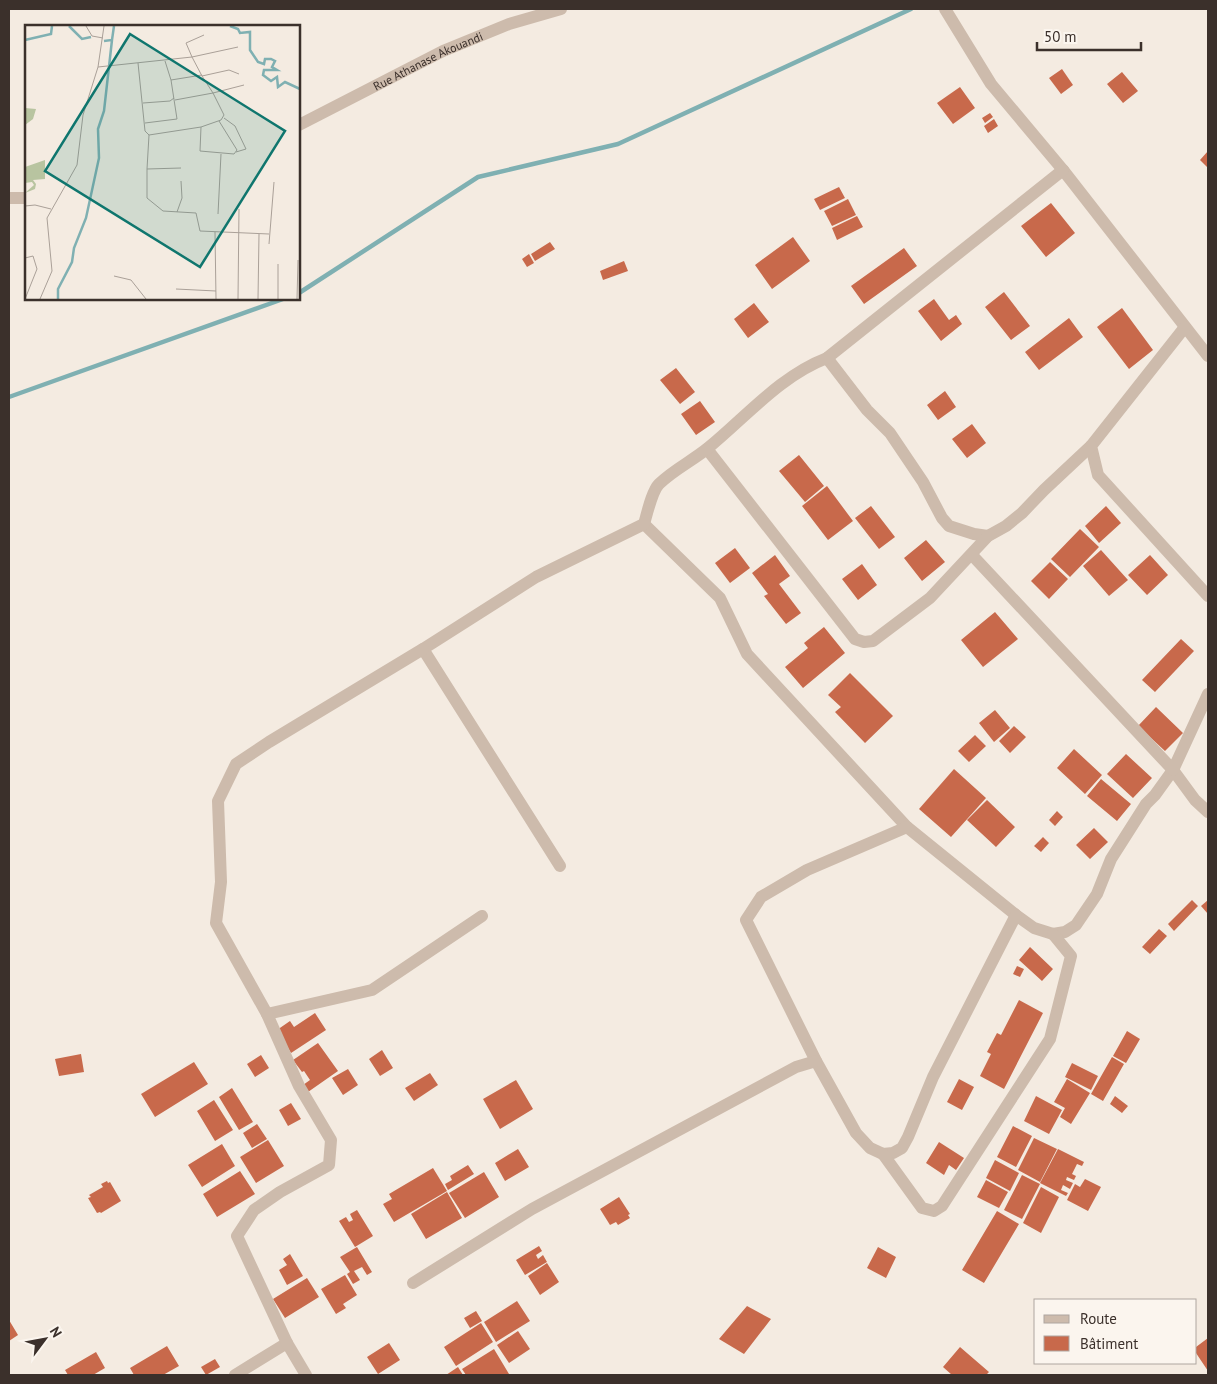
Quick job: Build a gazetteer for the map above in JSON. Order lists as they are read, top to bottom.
{
  "streets": {
    "street": ["Rue Athanase Akouandi"]
  },
  "legend": ["Route", "Bâtiment"],
  "scale_bar": "50 m",
  "north": "top right"
}
